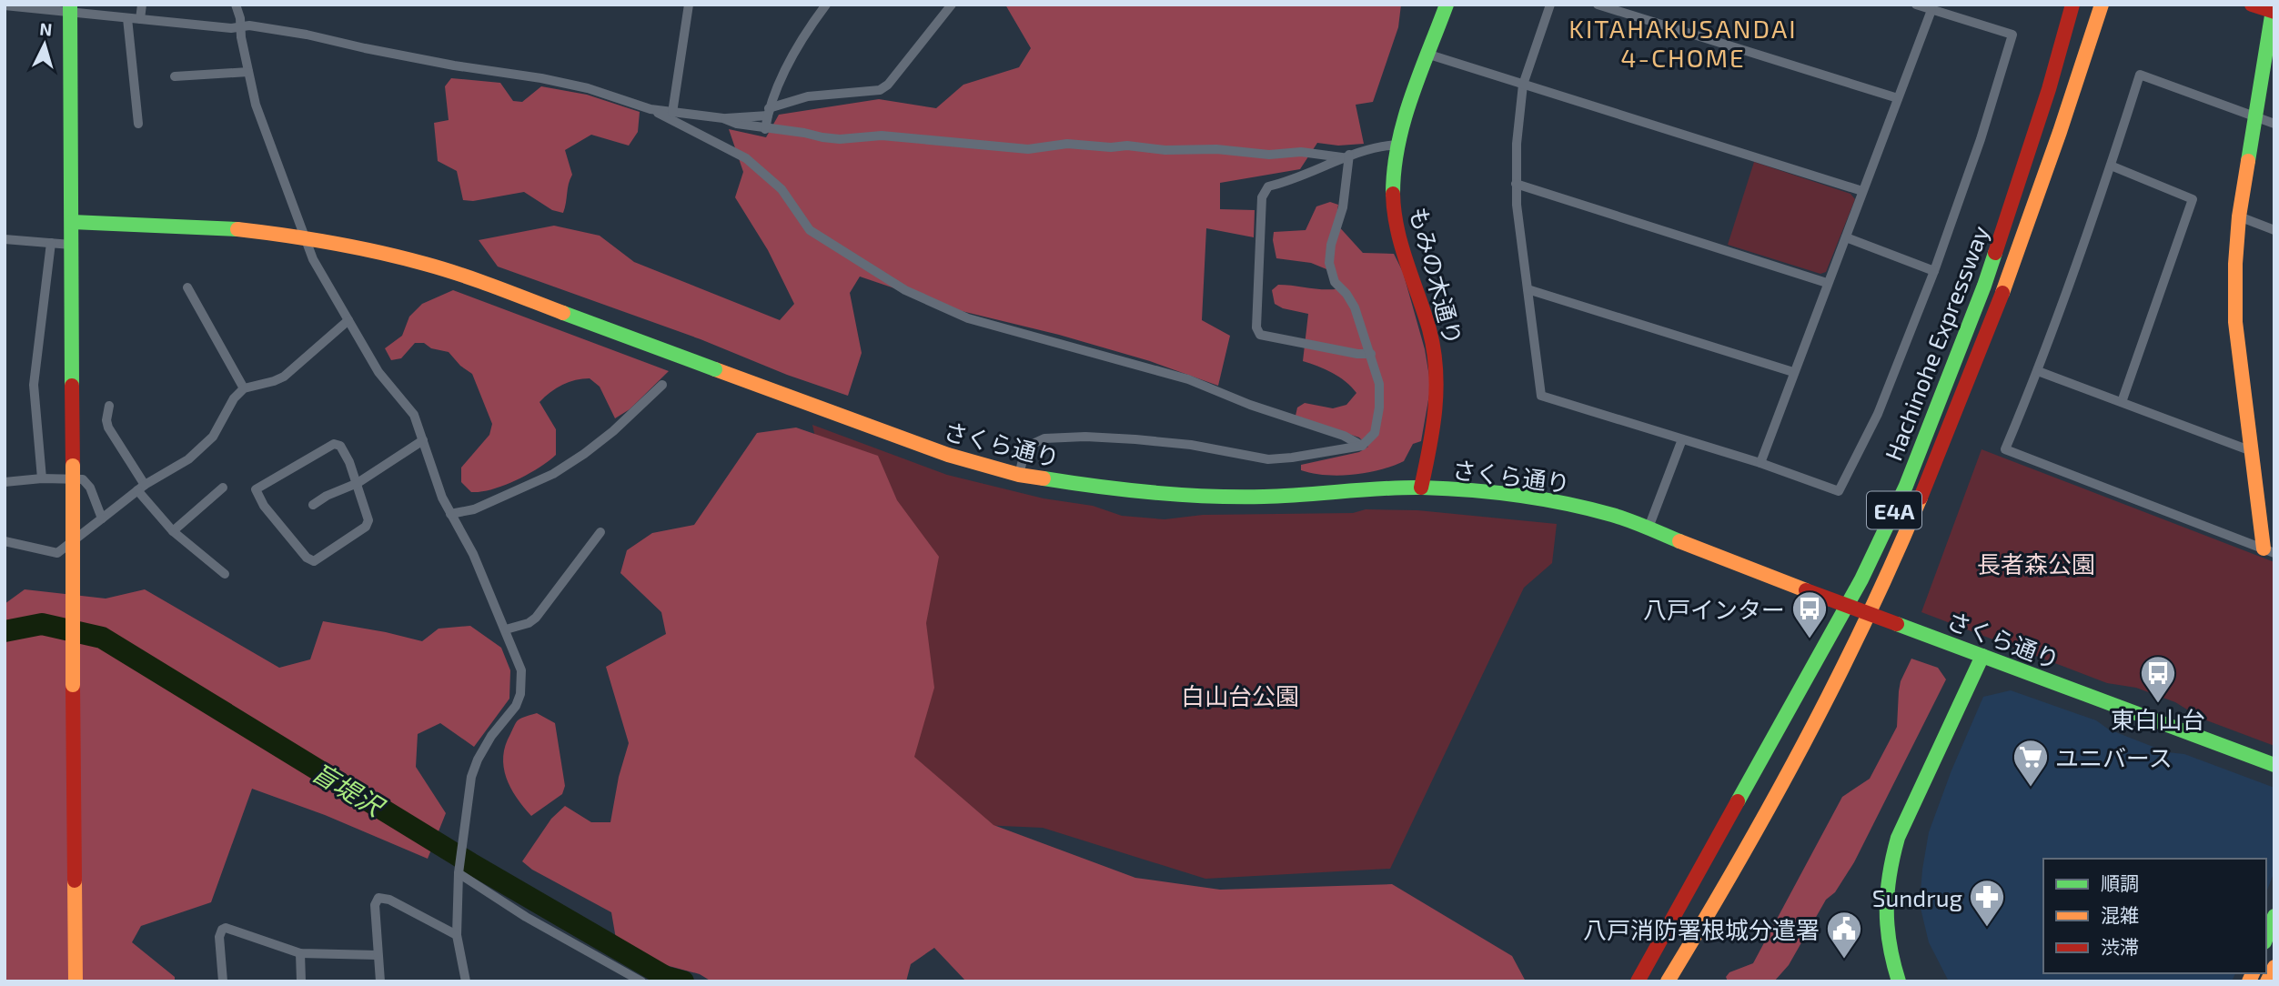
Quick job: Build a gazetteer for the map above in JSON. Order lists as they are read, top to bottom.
{
  "streets": {
    "main road": [
      "もみの木通り",
      "Hachinohe Expressway",
      "さくら通り",
      "E4A"
    ]
  },
  "crossings": [
    ["もみの木通り", "さくら通り"]
  ],
  "districts": ["KITAHAKUSANDAI 4-CHOME"],
  "water": ["盲堤沢"],
  "parks": ["長者森公園", "白山台公園"],
  "places": {
    "bus stop": ["八戸インター", "東白山台"],
    "supermarket": ["ユニバース"],
    "pharmacy": ["Sundrug"],
    "public building": ["八戸消防署根城分遣署"]
  },
  "legend": ["順調", "混雑", "渋滞"],
  "north": "top"
}
